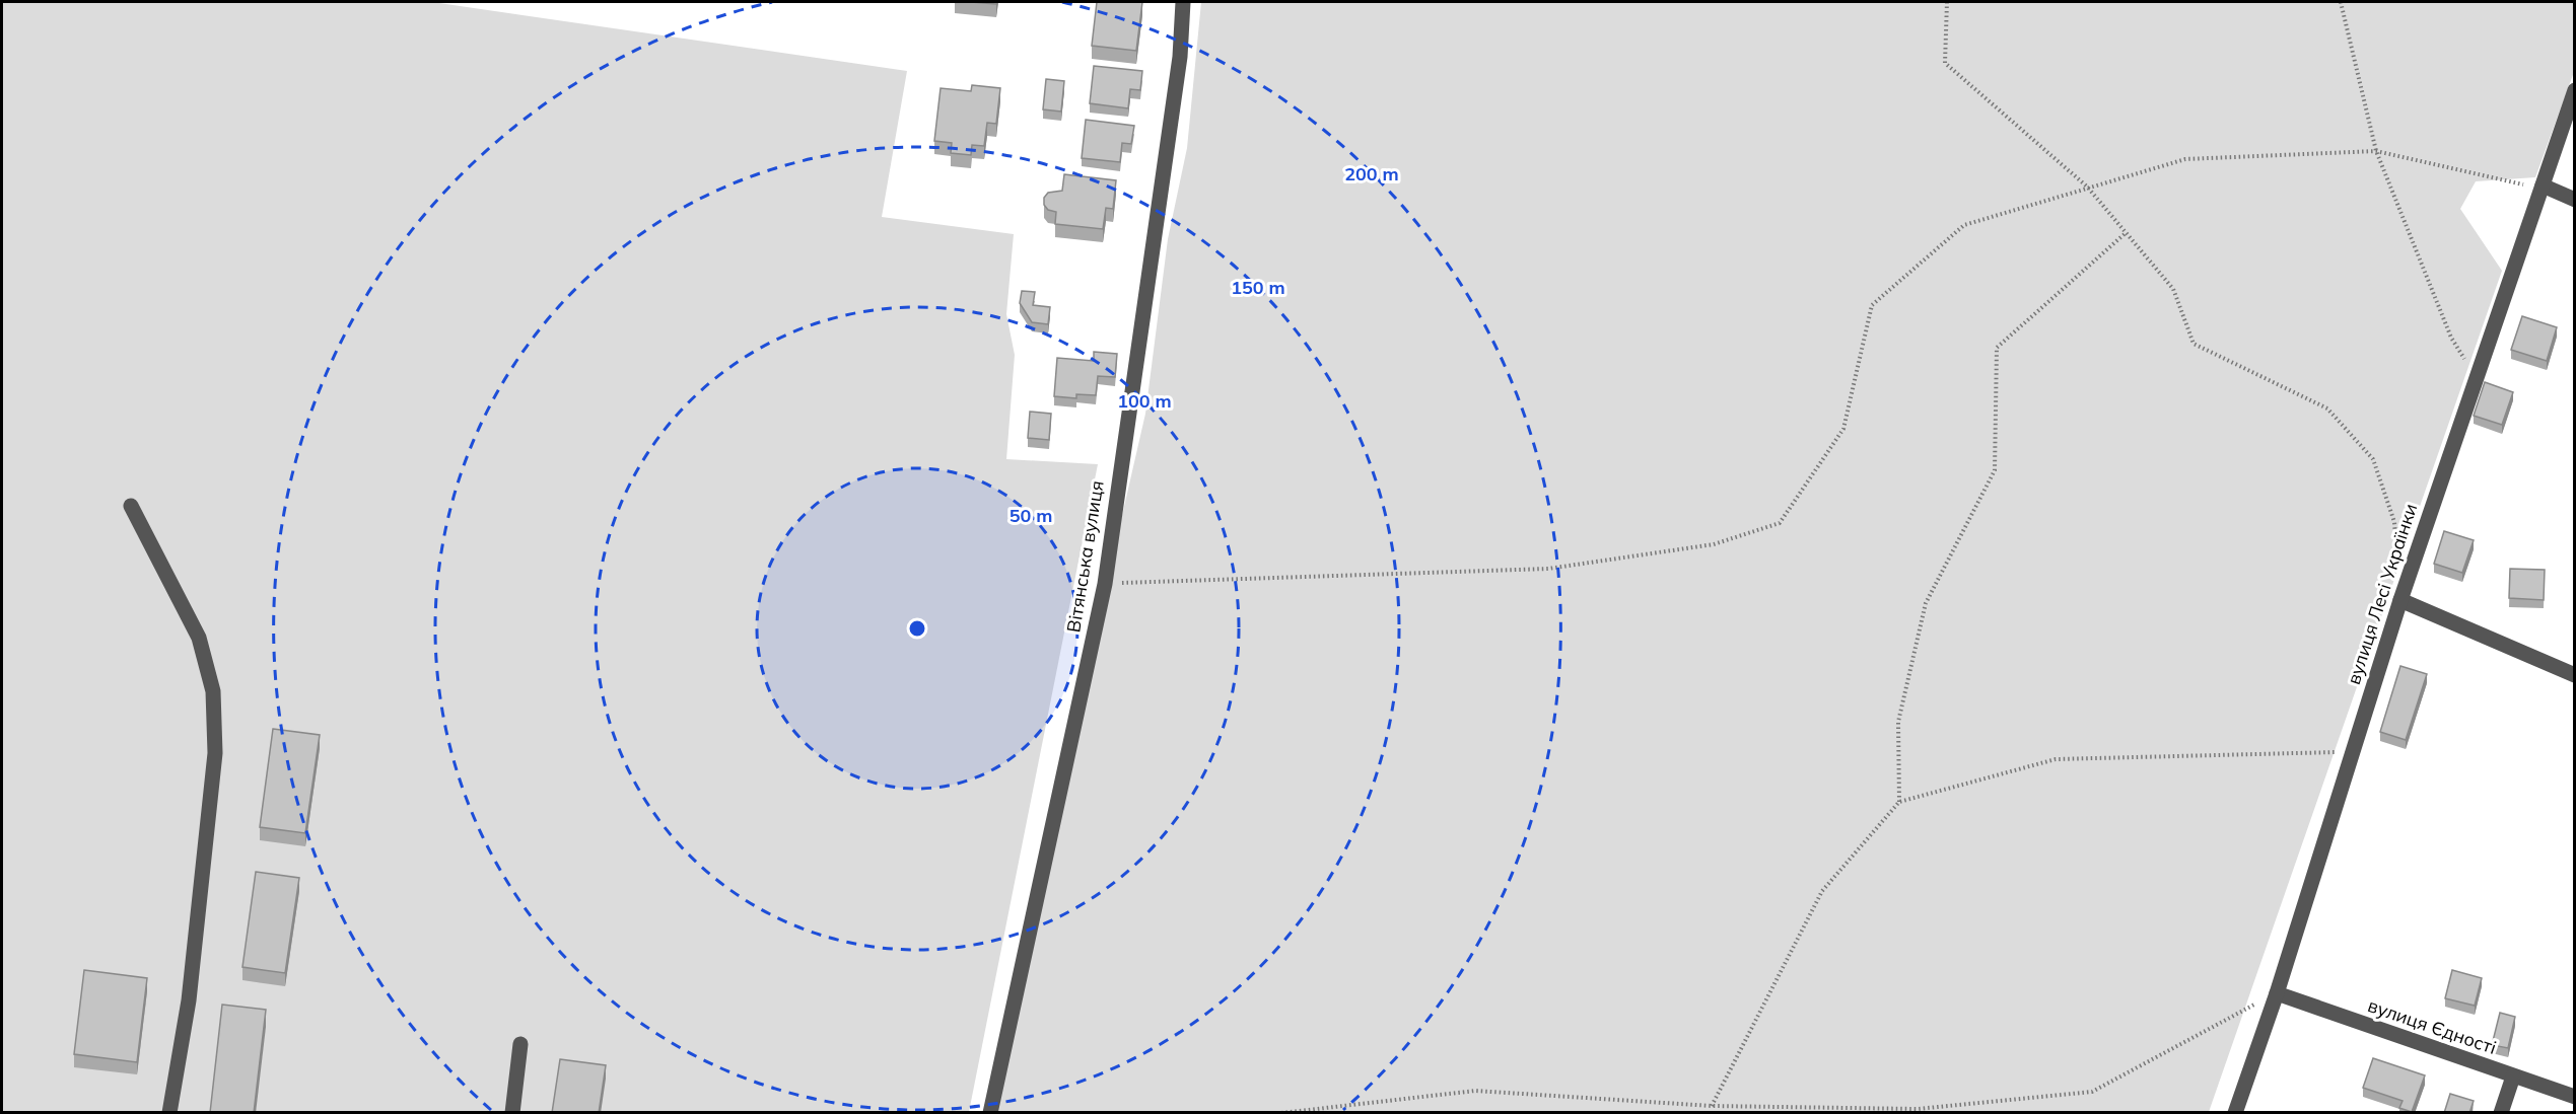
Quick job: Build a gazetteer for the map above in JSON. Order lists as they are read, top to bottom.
{
  "streets": {
    "street": ["Вітянська вулиця", "вулиця Лесі Українки", "вулиця Єдності"]
  },
  "crossings": [
    ["вулиця Лесі Українки", "вулиця Єдності"]
  ],
  "rings": [
    "200 m",
    "150 m",
    "100 m",
    "50 m"
  ]
}
